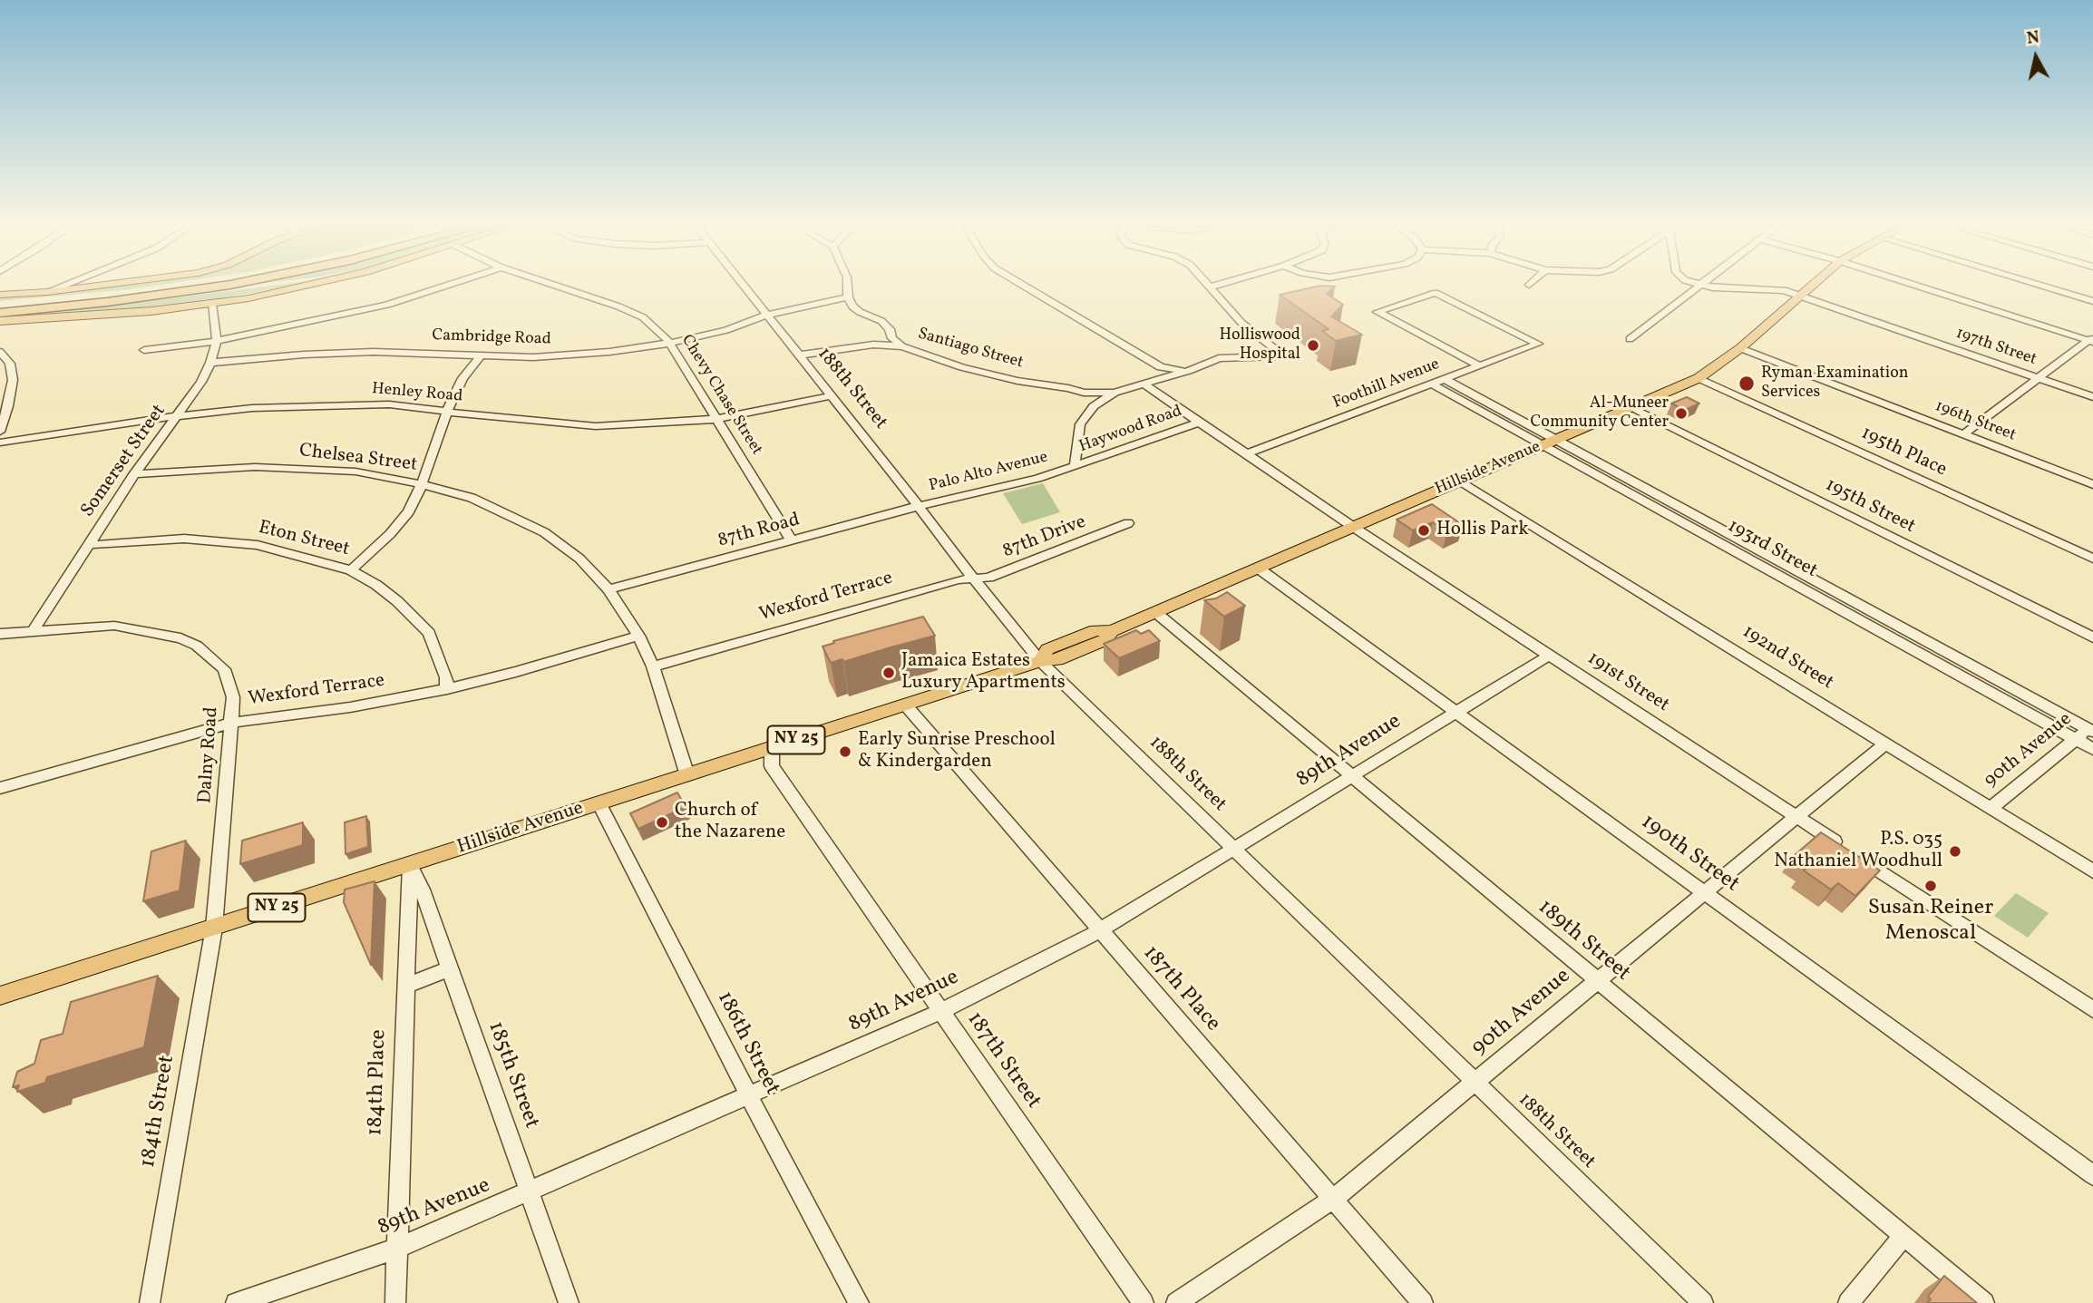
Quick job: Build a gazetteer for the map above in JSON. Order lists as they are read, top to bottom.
{
  "streets": {
    "main road": ["Hillside Avenue", "NY 25"],
    "street": [
      "Cambridge Road",
      "197th Street",
      "Santiago Street",
      "Foothill Avenue",
      "188th Street",
      "Henley Road",
      "Chevy Chase Street",
      "196th Street",
      "Haywood Road",
      "195th Place",
      "Chelsea Street",
      "Somerset Street",
      "Palo Alto Avenue",
      "195th Street",
      "87th Road",
      "87th Drive",
      "Eton Street",
      "193rd Street",
      "Wexford Terrace",
      "192nd Street",
      "191st Street",
      "90th Avenue",
      "89th Avenue",
      "Dalny Road",
      "190th Street",
      "189th Street",
      "187th Place",
      "186th Street",
      "187th Street",
      "185th Street",
      "184th Place",
      "184th Street"
    ]
  },
  "crossings": [
    ["Cambridge Road", "Santiago Street"],
    ["Cambridge Road", "188th Street"],
    ["Cambridge Road", "Chevy Chase Street"],
    ["Cambridge Road", "Somerset Street"],
    ["197th Street", "Hillside Avenue"],
    ["Santiago Street", "Palo Alto Avenue"],
    ["Foothill Avenue", "193rd Street"],
    ["Foothill Avenue", "191st Street"],
    ["188th Street", "Henley Road"],
    ["188th Street", "Hillside Avenue"],
    ["188th Street", "Palo Alto Avenue"],
    ["188th Street", "87th Road"],
    ["188th Street", "87th Drive"],
    ["188th Street", "Wexford Terrace"],
    ["188th Street", "90th Avenue"],
    ["188th Street", "89th Avenue"],
    ["Henley Road", "Chevy Chase Street"],
    ["Henley Road", "Somerset Street"],
    ["Chevy Chase Street", "87th Road"],
    ["196th Street", "Hillside Avenue"],
    ["Haywood Road", "Palo Alto Avenue"],
    ["Haywood Road", "191st Street"],
    ["195th Place", "Hillside Avenue"],
    ["Chelsea Street", "Somerset Street"],
    ["Chelsea Street", "Hillside Avenue"],
    ["Chelsea Street", "87th Road"],
    ["Chelsea Street", "Wexford Terrace"],
    ["Somerset Street", "Eton Street"],
    ["Somerset Street", "Dalny Road"],
    ["Hillside Avenue", "195th Street"],
    ["Hillside Avenue", "193rd Street"],
    ["Hillside Avenue", "192nd Street"],
    ["Hillside Avenue", "191st Street"],
    ["Hillside Avenue", "Dalny Road"],
    ["Hillside Avenue", "190th Street"],
    ["Hillside Avenue", "189th Street"],
    ["Hillside Avenue", "187th Place"],
    ["Hillside Avenue", "186th Street"],
    ["Hillside Avenue", "187th Street"],
    ["Hillside Avenue", "185th Street"],
    ["Hillside Avenue", "184th Place"],
    ["Hillside Avenue", "184th Street"],
    ["Palo Alto Avenue", "87th Road"],
    ["Palo Alto Avenue", "191st Street"],
    ["87th Drive", "Wexford Terrace"],
    ["Eton Street", "Wexford Terrace"],
    ["193rd Street", "90th Avenue"],
    ["Wexford Terrace", "Dalny Road"],
    ["192nd Street", "90th Avenue"],
    ["191st Street", "90th Avenue"],
    ["191st Street", "89th Avenue"],
    ["90th Avenue", "190th Street"],
    ["90th Avenue", "189th Street"],
    ["90th Avenue", "187th Place"],
    ["89th Avenue", "190th Street"],
    ["89th Avenue", "189th Street"],
    ["89th Avenue", "187th Place"],
    ["89th Avenue", "186th Street"],
    ["89th Avenue", "187th Street"],
    ["89th Avenue", "185th Street"],
    ["89th Avenue", "184th Place"],
    ["Dalny Road", "184th Street"],
    ["185th Street", "184th Place"]
  ],
  "places": [
    "Holliswood Hospital",
    "Ryman Examination Services",
    "Al-Muneer Community Center",
    "Hollis Park",
    "Jamaica Estates Luxury Apartments",
    "Early Sunrise Preschool & Kindergarden",
    "Church of the Nazarene",
    "P.S. 035 Nathaniel Woodhull",
    "Susan Reiner Menoscal"
  ],
  "north": "top"
}
